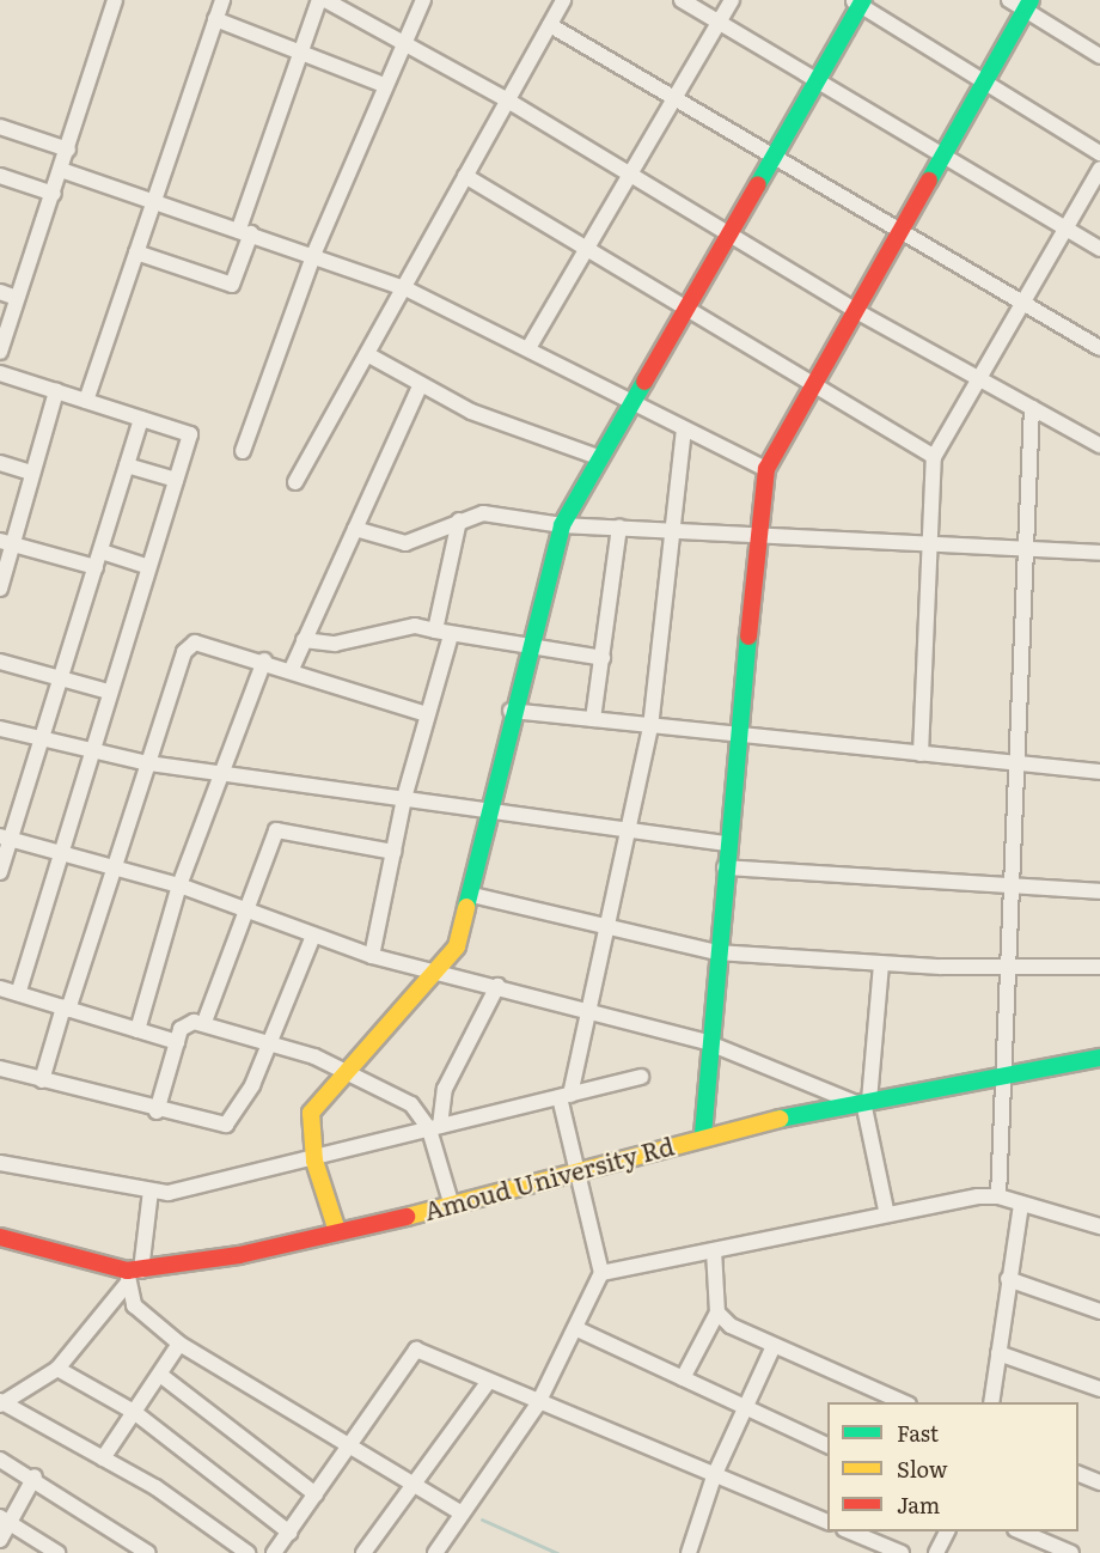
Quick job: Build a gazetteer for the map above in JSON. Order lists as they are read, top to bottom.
{
  "streets": {
    "street": ["Amoud University Rd"]
  },
  "legend": ["Fast", "Slow", "Jam"]
}
